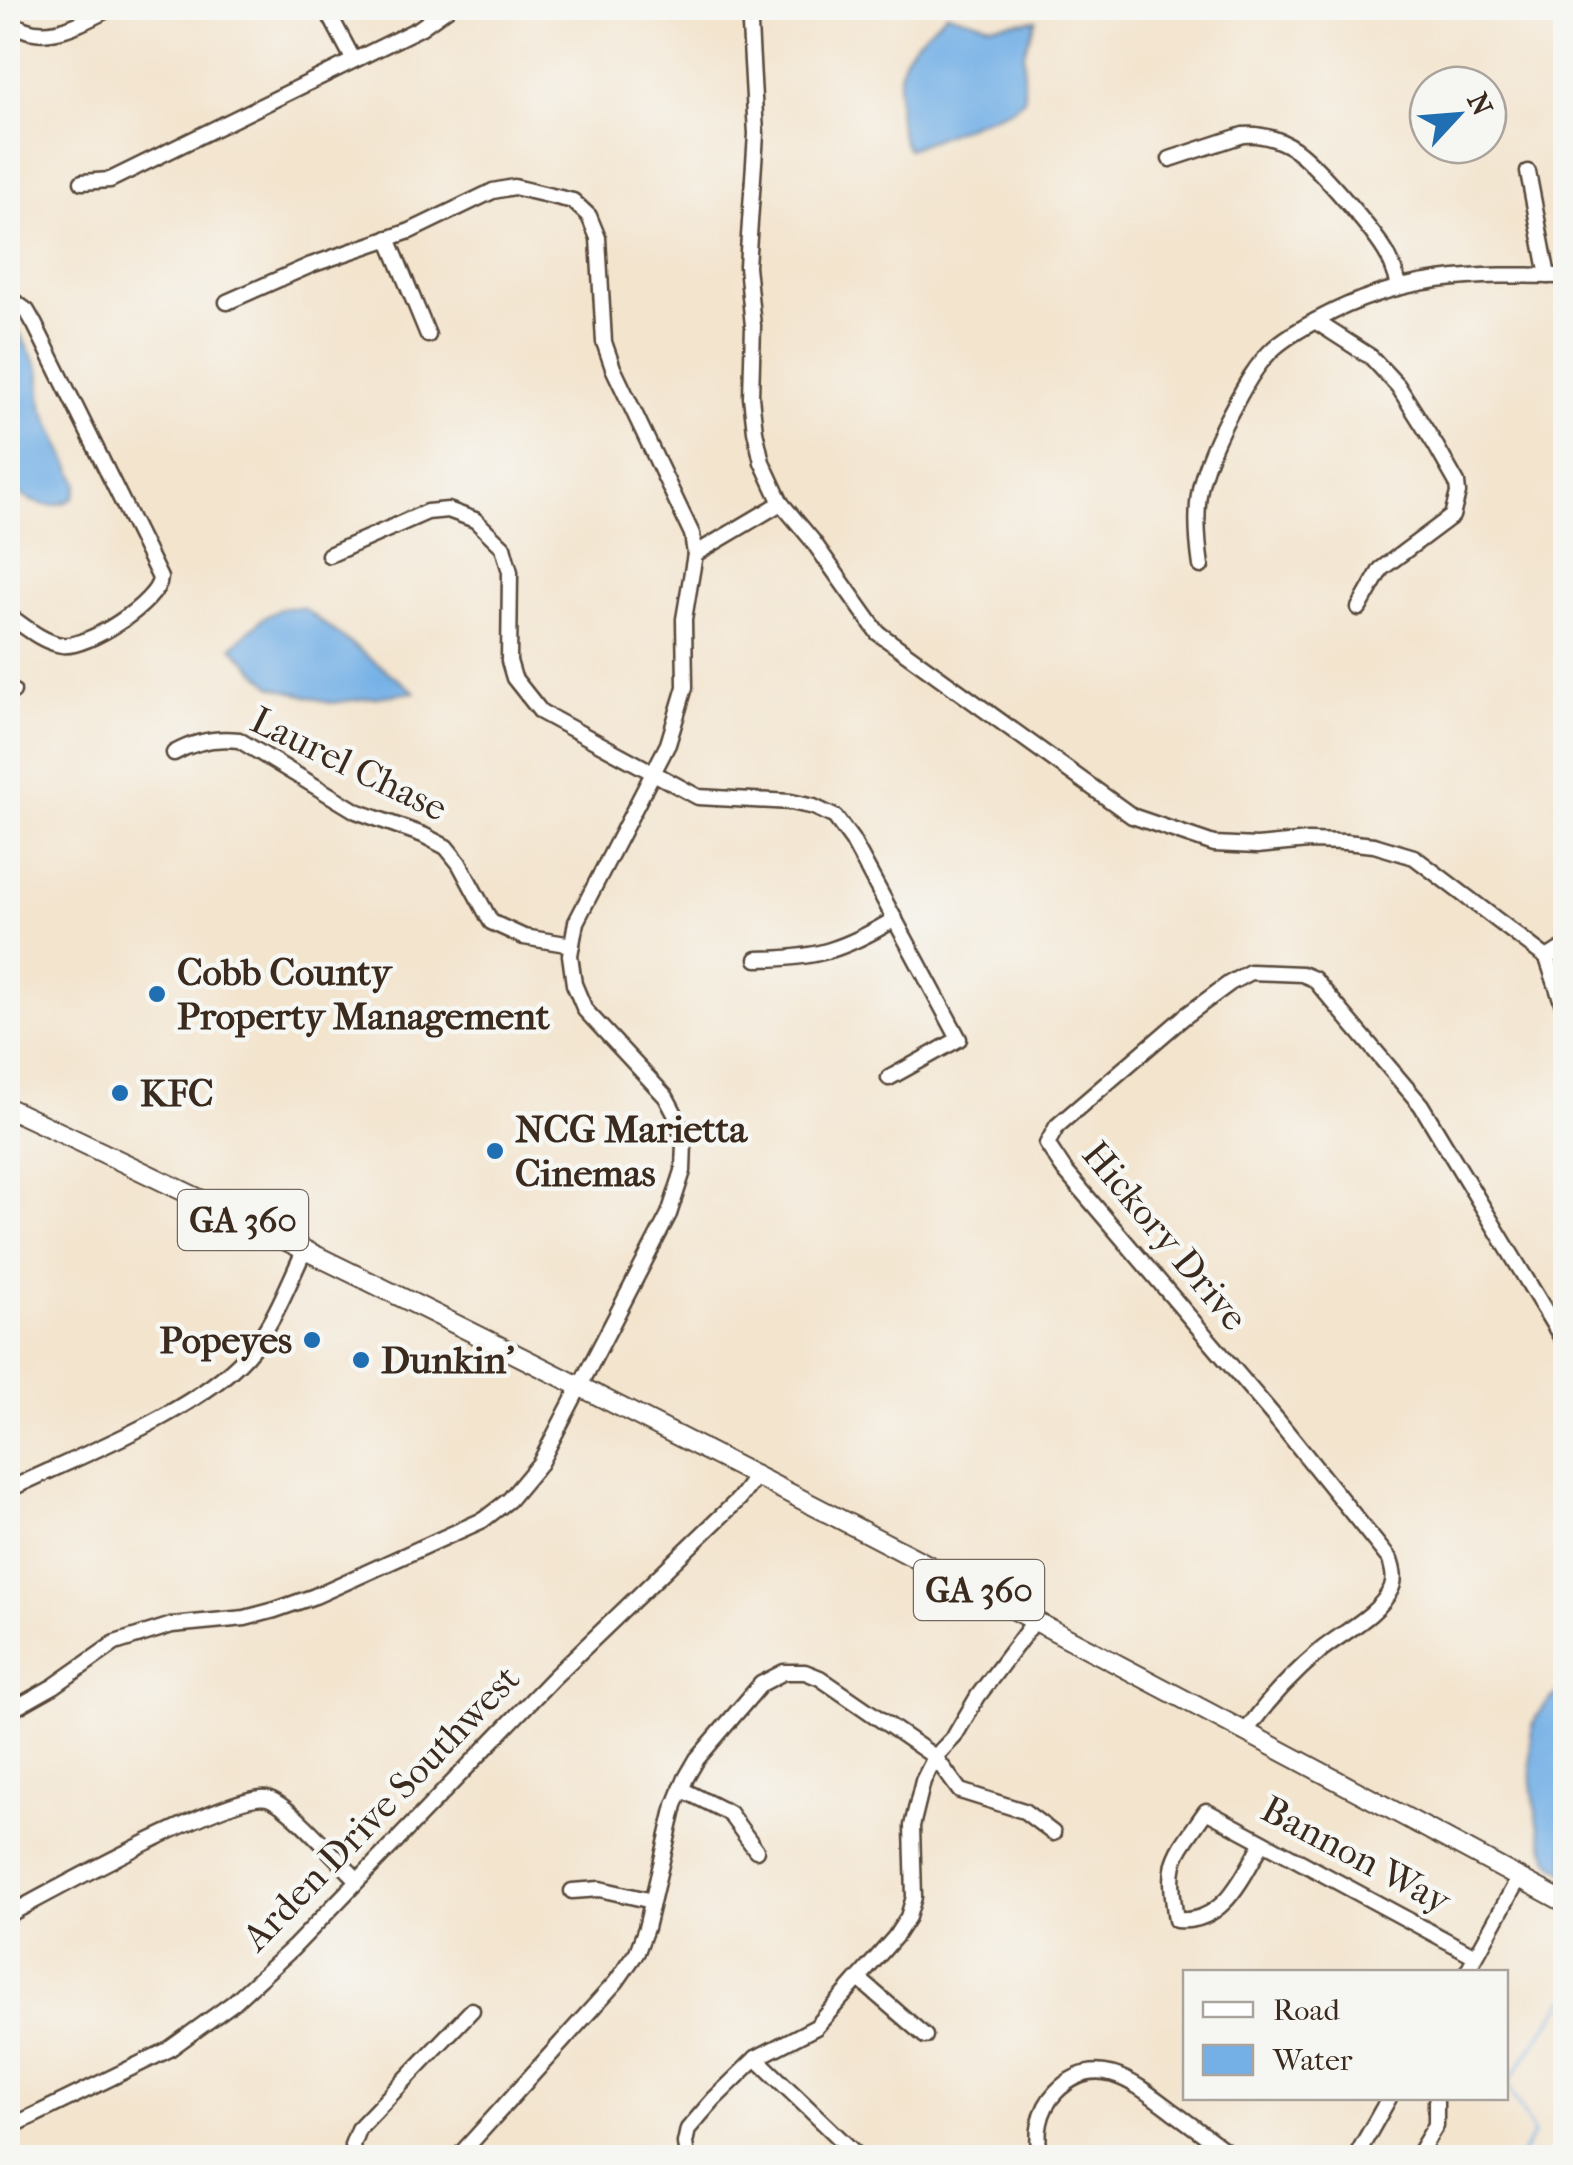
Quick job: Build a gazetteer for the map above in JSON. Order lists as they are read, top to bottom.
{
  "streets": {
    "main road": ["GA 360"],
    "street": [
      "Laurel Chase",
      "Hickory Drive",
      "Arden Drive Southwest",
      "Bannon Way"
    ]
  },
  "crossings": [
    ["GA 360", "Hickory Drive"],
    ["GA 360", "Arden Drive Southwest"]
  ],
  "places": [
    "Cobb County Property Management",
    "KFC",
    "NCG Marietta Cinemas",
    "Popeyes",
    "Dunkin'"
  ],
  "legend": ["Road", "Water"],
  "north": "top right"
}
